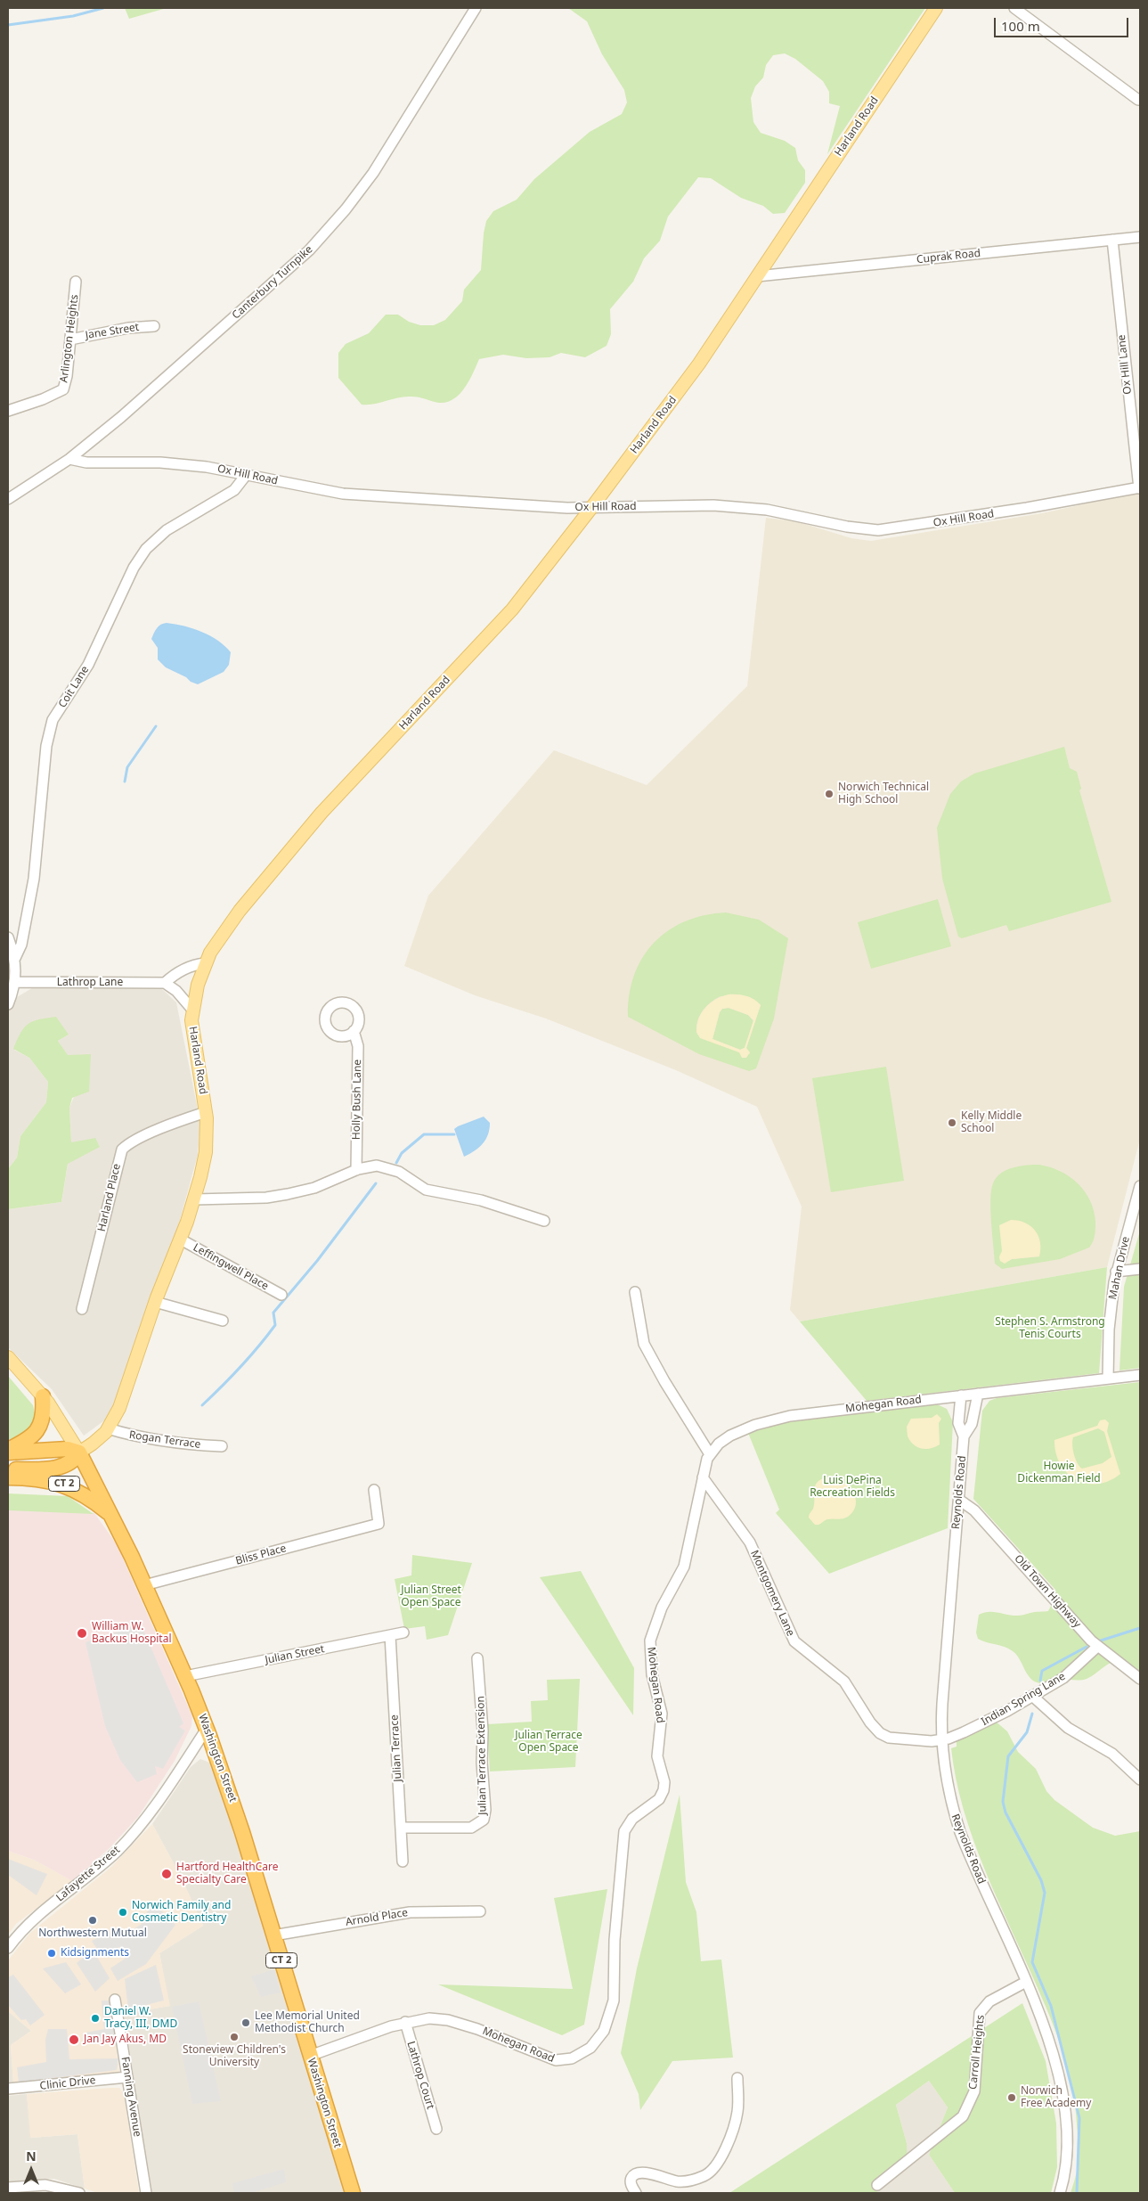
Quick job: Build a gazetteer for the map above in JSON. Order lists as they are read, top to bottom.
{
  "streets": {
    "highway": ["CT 2", "Washington Street"],
    "main road": ["Harland Road"],
    "street": [
      "Cuprak Road",
      "Canterbury Turnpike",
      "Jane Street",
      "Arlington Heights",
      "Ox Hill Lane",
      "Ox Hill Road",
      "Coit Lane",
      "Lathrop Lane",
      "Holly Bush Lane",
      "Harland Place",
      "Leffingwell Place",
      "Mahan Drive",
      "Mohegan Road",
      "Rogan Terrace",
      "Reynolds Road",
      "Bliss Place",
      "Old Town Highway",
      "Montgomery Lane",
      "Julian Street",
      "Indian Spring Lane",
      "Julian Terrace",
      "Julian Terrace Extension",
      "Lafayette Street",
      "Arnold Place",
      "Carroll Heights",
      "Lathrop Court",
      "Clinic Drive",
      "Fanning Avenue"
    ]
  },
  "crossings": [
    ["Harland Road", "Cuprak Road"],
    ["Harland Road", "Ox Hill Road"],
    ["Harland Road", "Harland Place"],
    ["Harland Road", "Leffingwell Place"],
    ["Harland Road", "Rogan Terrace"],
    ["Harland Road", "Washington Street"],
    ["Cuprak Road", "Ox Hill Lane"],
    ["Canterbury Turnpike", "Ox Hill Road"],
    ["Jane Street", "Arlington Heights"],
    ["Ox Hill Lane", "Ox Hill Road"],
    ["Ox Hill Road", "Coit Lane"],
    ["Mahan Drive", "Mohegan Road"],
    ["Mohegan Road", "Reynolds Road"],
    ["Mohegan Road", "Montgomery Lane"],
    ["Mohegan Road", "Washington Street"],
    ["Mohegan Road", "Lathrop Court"],
    ["CT 2", "Washington Street"],
    ["Reynolds Road", "Old Town Highway"],
    ["Reynolds Road", "Montgomery Lane"],
    ["Reynolds Road", "Indian Spring Lane"],
    ["Reynolds Road", "Carroll Heights"],
    ["Bliss Place", "Washington Street"],
    ["Old Town Highway", "Indian Spring Lane"],
    ["Montgomery Lane", "Indian Spring Lane"],
    ["Julian Street", "Julian Terrace"],
    ["Julian Street", "Washington Street"],
    ["Julian Terrace", "Julian Terrace Extension"],
    ["Washington Street", "Lafayette Street"],
    ["Washington Street", "Arnold Place"],
    ["Clinic Drive", "Fanning Avenue"]
  ],
  "parks": [
    "Stephen S. Armstrong Tenis Courts",
    "Howie Dickenman Field",
    "Luis DePina Recreation Fields",
    "Julian Street Open Space",
    "Julian Terrace Open Space"
  ],
  "places": [
    "Norwich Technical High School",
    "Kelly Middle School",
    "William W. Backus Hospital",
    "Hartford HealthCare Specialty Care",
    "Norwich Family and Cosmetic Dentistry",
    "Northwestern Mutual",
    "Kidsignments",
    "Daniel W. Tracy, III, DMD",
    "Lee Memorial United Methodist Church",
    "Stoneview Children's University",
    "Jan Jay Akus, MD",
    "Norwich Free Academy"
  ],
  "scale_bar": "100 m",
  "north": "top"
}
